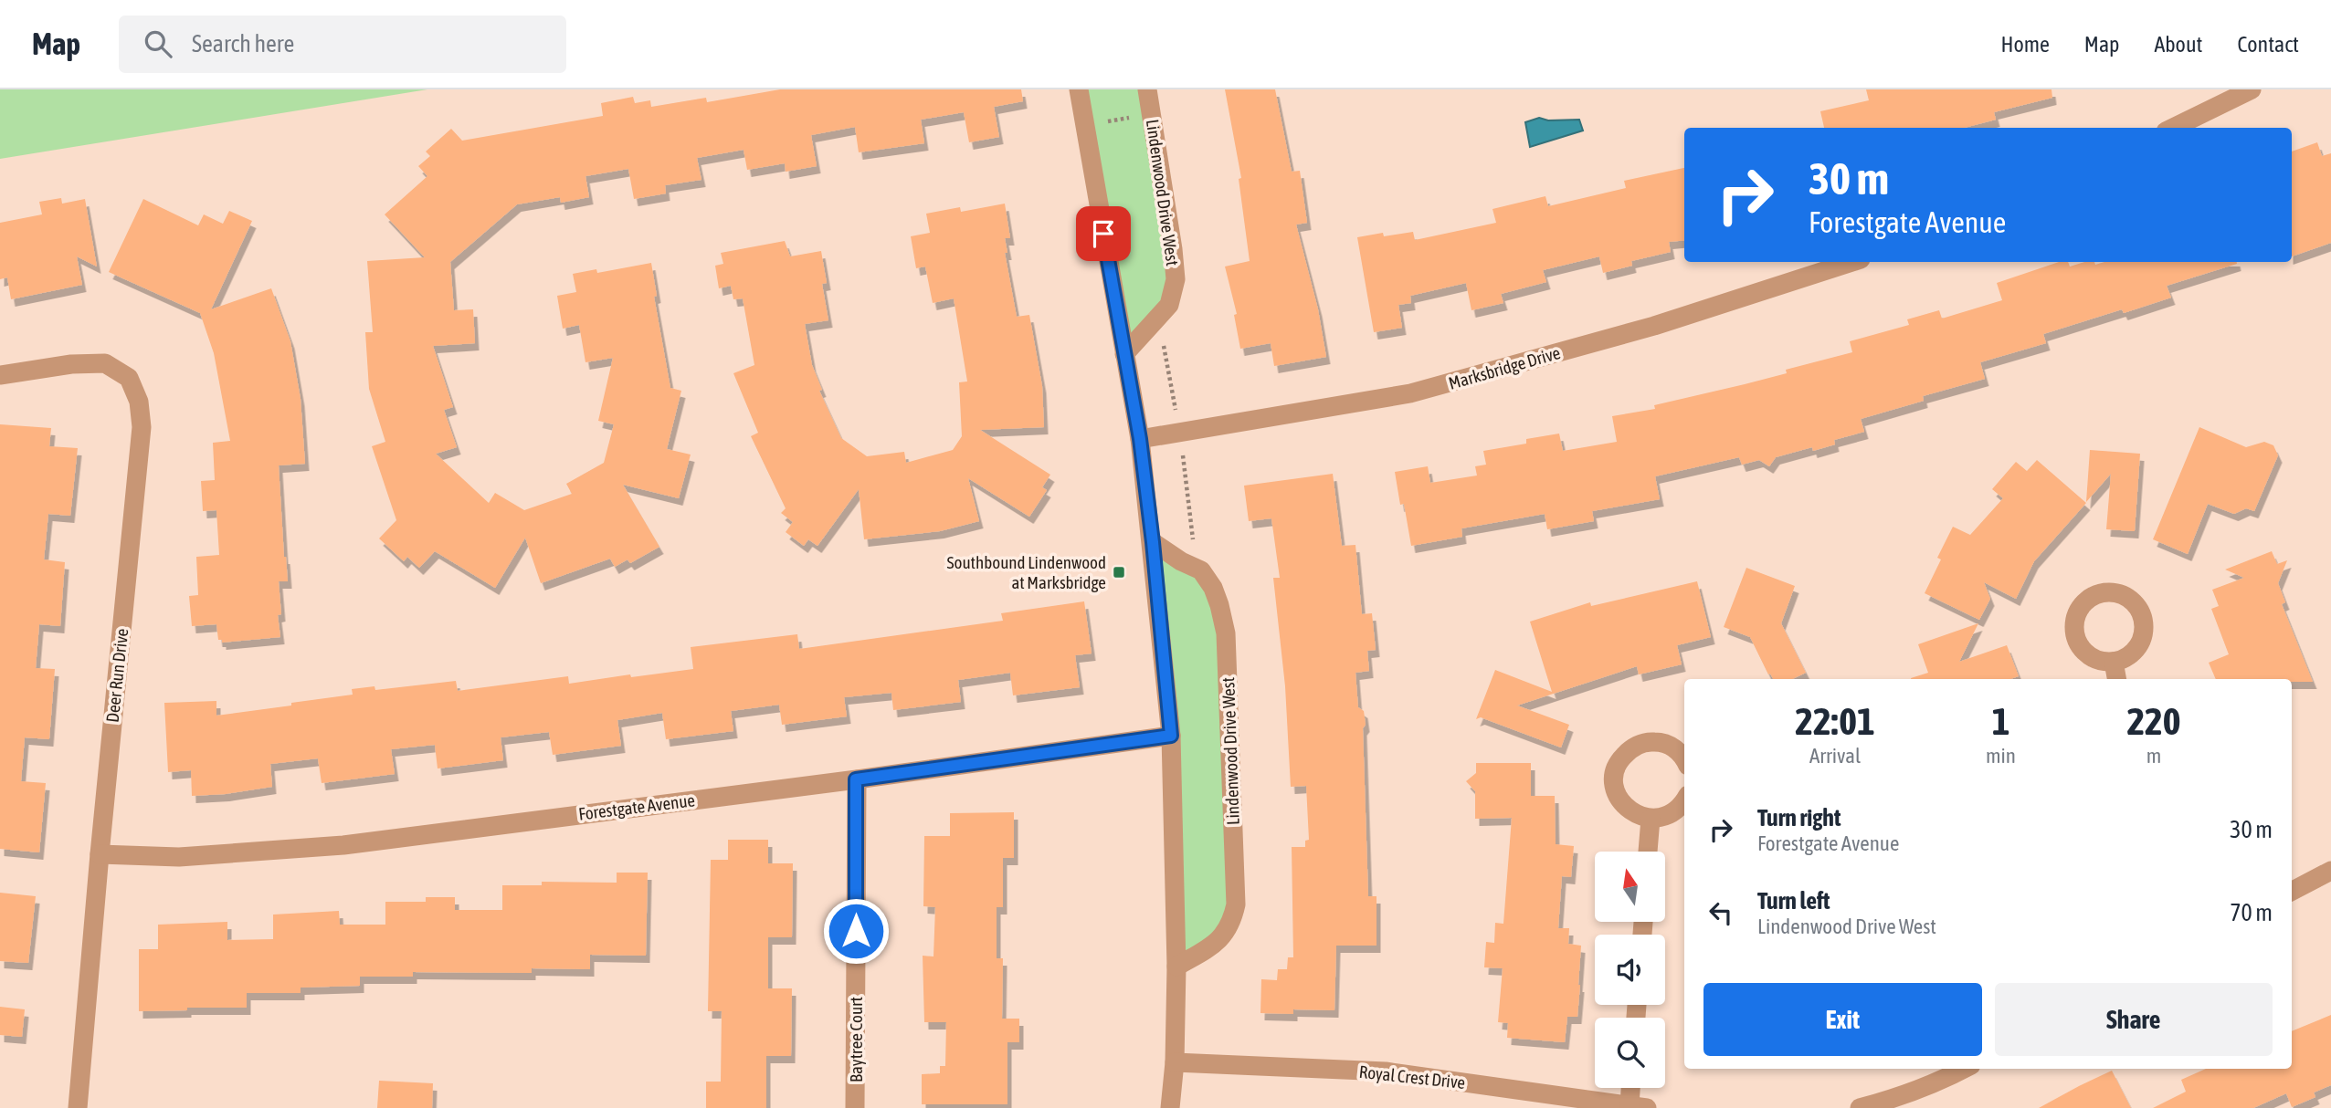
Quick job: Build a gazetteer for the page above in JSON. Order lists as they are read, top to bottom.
{
  "streets": {
    "street": [
      "Lindenwood Drive West",
      "Marksbridge Drive",
      "Deer Run Drive",
      "Forestgate Avenue",
      "Baytree Court",
      "Royal Crest Drive"
    ]
  },
  "crossings": [
    ["Deer Run Drive", "Forestgate Avenue"],
    ["Forestgate Avenue", "Baytree Court"]
  ],
  "places": {
    "transit": ["Southbound Lindenwood at Marksbridge"]
  },
  "north": "top",
  "page": {
    "header": "Map",
    "search": "Search here",
    "nav": [
      "Home",
      "Map",
      "About",
      "Contact"
    ],
    "turn": ["30 m", "Forestgate Avenue"],
    "eta": [
      "22:01",
      "Arrival",
      "1",
      "min",
      "220",
      "m"
    ],
    "list": [
      {
        "name": "Turn right",
        "note": "Forestgate Avenue",
        "value": "30 m"
      },
      {
        "name": "Turn left",
        "note": "Lindenwood Drive West",
        "value": "70 m"
      }
    ],
    "buttons": ["Exit", "Share"]
  }
}
